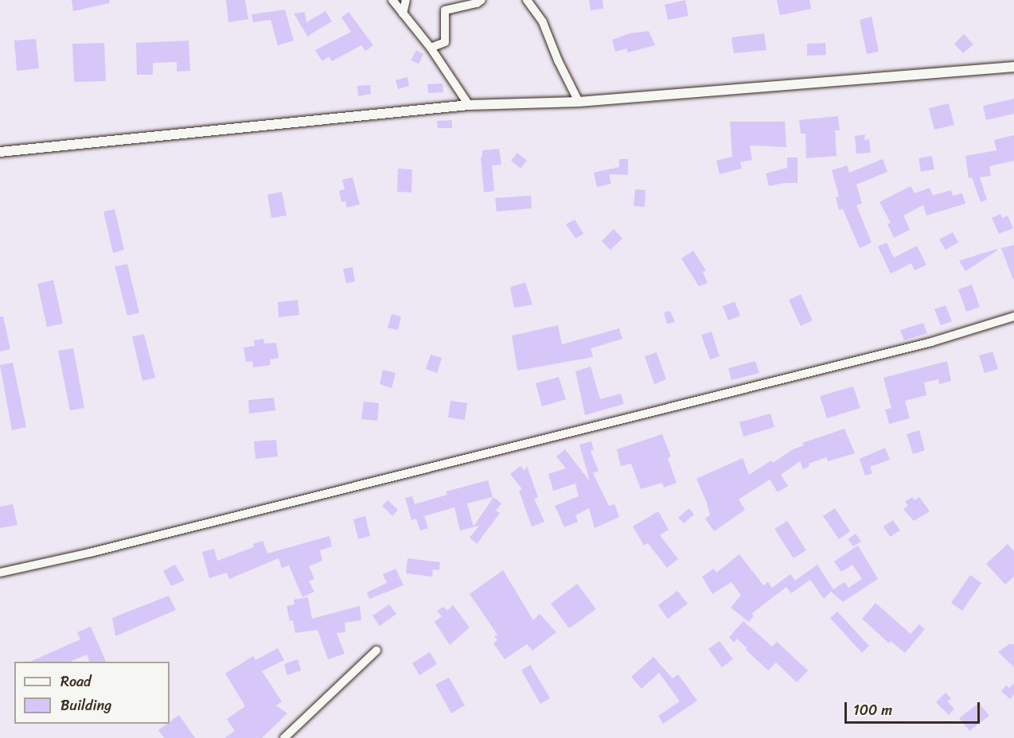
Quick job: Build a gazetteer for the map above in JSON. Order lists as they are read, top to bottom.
{
  "legend": ["Road", "Building"],
  "scale_bar": "100 m"
}
